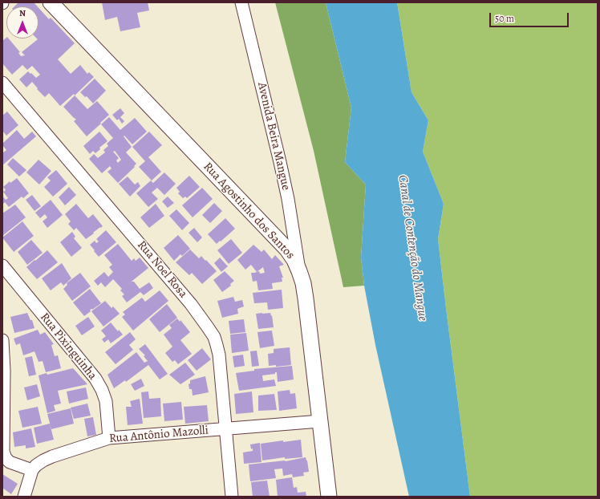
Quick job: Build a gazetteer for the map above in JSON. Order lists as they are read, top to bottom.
{
  "streets": {
    "street": [
      "Avenida Beira Mangue",
      "Rua Agostinho dos Santos",
      "Rua Noel Rosa",
      "Rua Pixinguinha",
      "Rua Antônio Mazolli"
    ]
  },
  "crossings": [
    ["Avenida Beira Mangue", "Rua Agostinho dos Santos"],
    ["Rua Agostinho dos Santos", "Rua Antônio Mazolli"],
    ["Rua Noel Rosa", "Rua Antônio Mazolli"],
    ["Rua Pixinguinha", "Rua Antônio Mazolli"]
  ],
  "water": ["Canal de Contenção do Mangue"],
  "scale_bar": "50 m",
  "north": "top"
}
